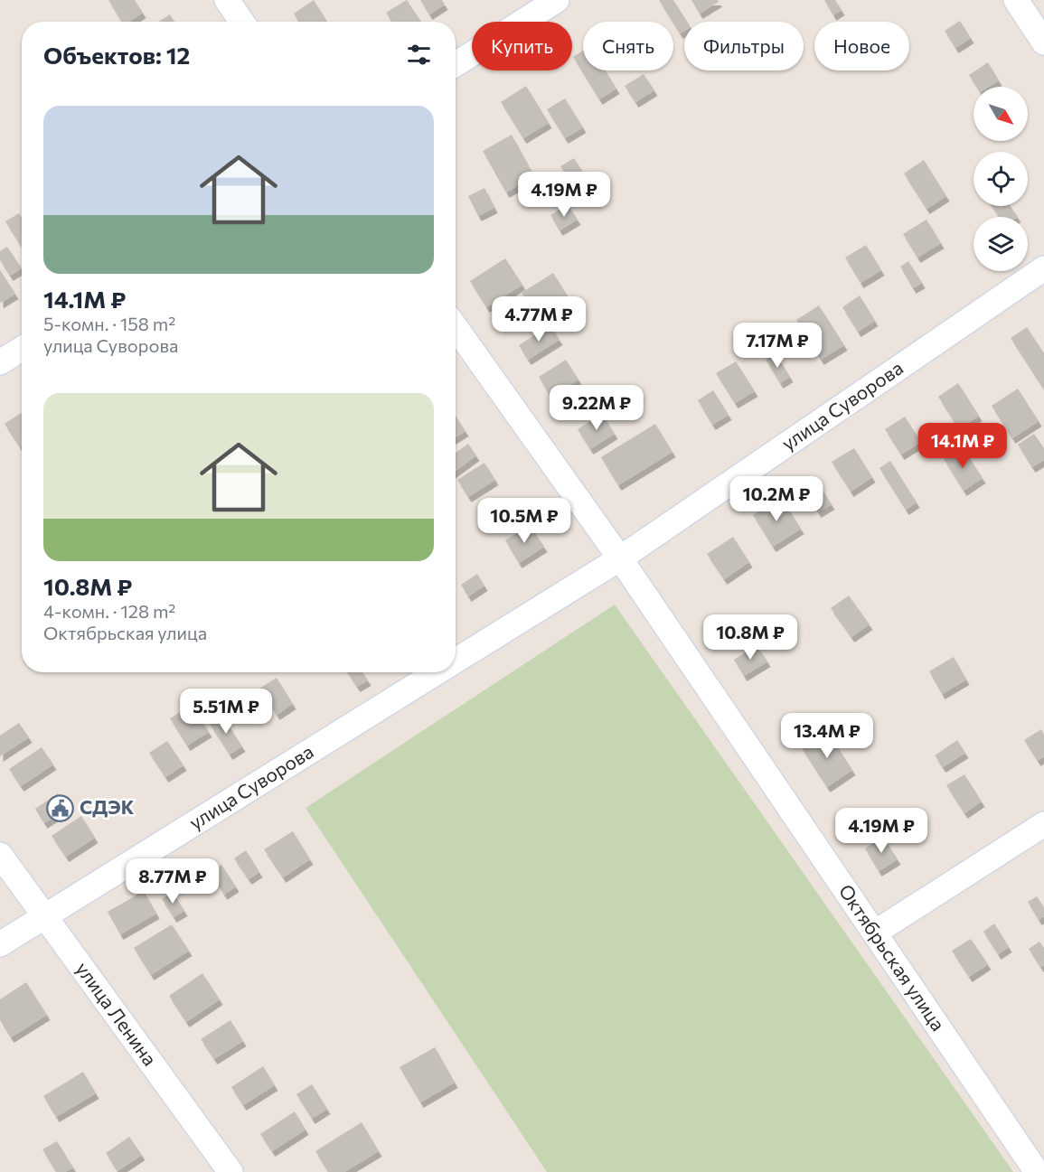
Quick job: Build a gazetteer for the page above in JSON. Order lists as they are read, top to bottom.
{
  "streets": {
    "street": ["улица Суворова", "Октябрьская улица", "улица Ленина"]
  },
  "crossings": [
    ["улица Суворова", "Октябрьская улица"],
    ["улица Суворова", "улица Ленина"]
  ],
  "places": {
    "public building": ["СДЭК"]
  },
  "north": "bottom right",
  "page": {
    "chip": [
      "Купить",
      "Снять",
      "Фильтры",
      "Новое"
    ],
    "heading": "Объектов: 12",
    "list": [
      {
        "name": "14.1M ₽",
        "note": "5-комн. · 158 m² · улица Суворова"
      },
      {
        "name": "10.8M ₽",
        "note": "4-комн. · 128 m² · Октябрьская улица"
      }
    ],
    "price": [
      "4.19M ₽",
      "4.77M ₽",
      "7.17M ₽",
      "9.22M ₽",
      "14.1M ₽",
      "10.2M ₽",
      "10.5M ₽",
      "10.8M ₽",
      "5.51M ₽",
      "13.4M ₽",
      "4.19M ₽",
      "8.77M ₽"
    ]
  }
}
